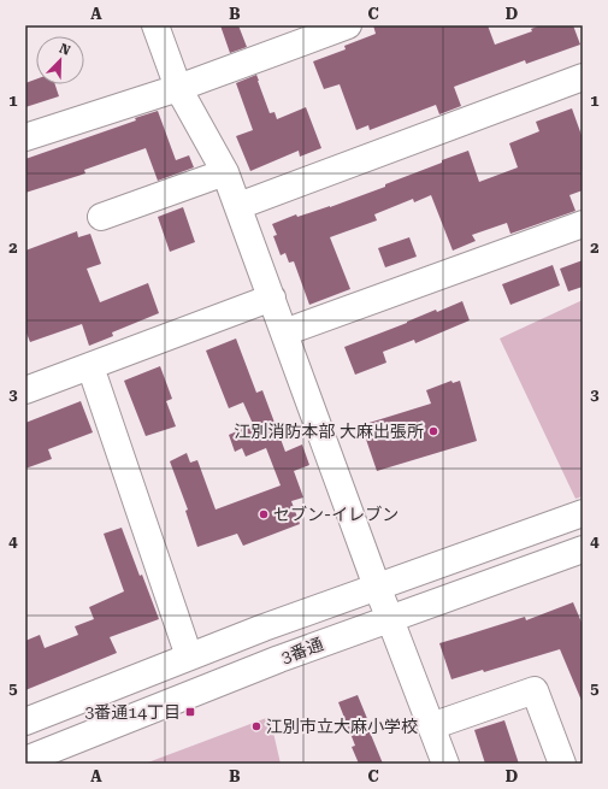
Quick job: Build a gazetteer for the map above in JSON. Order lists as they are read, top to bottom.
{
  "streets": {
    "street": ["3番通"]
  },
  "places": {
    "other": ["江別消防本部 大麻出張所", "セブン-イレブン", "江別市立大麻小学校"],
    "transit": ["3番通14丁目"]
  },
  "north": "top right",
  "grid": {
    "columns": [
      "A",
      "B",
      "C",
      "D"
    ],
    "rows": [
      "1",
      "2",
      "3",
      "4",
      "5"
    ]
  }
}
